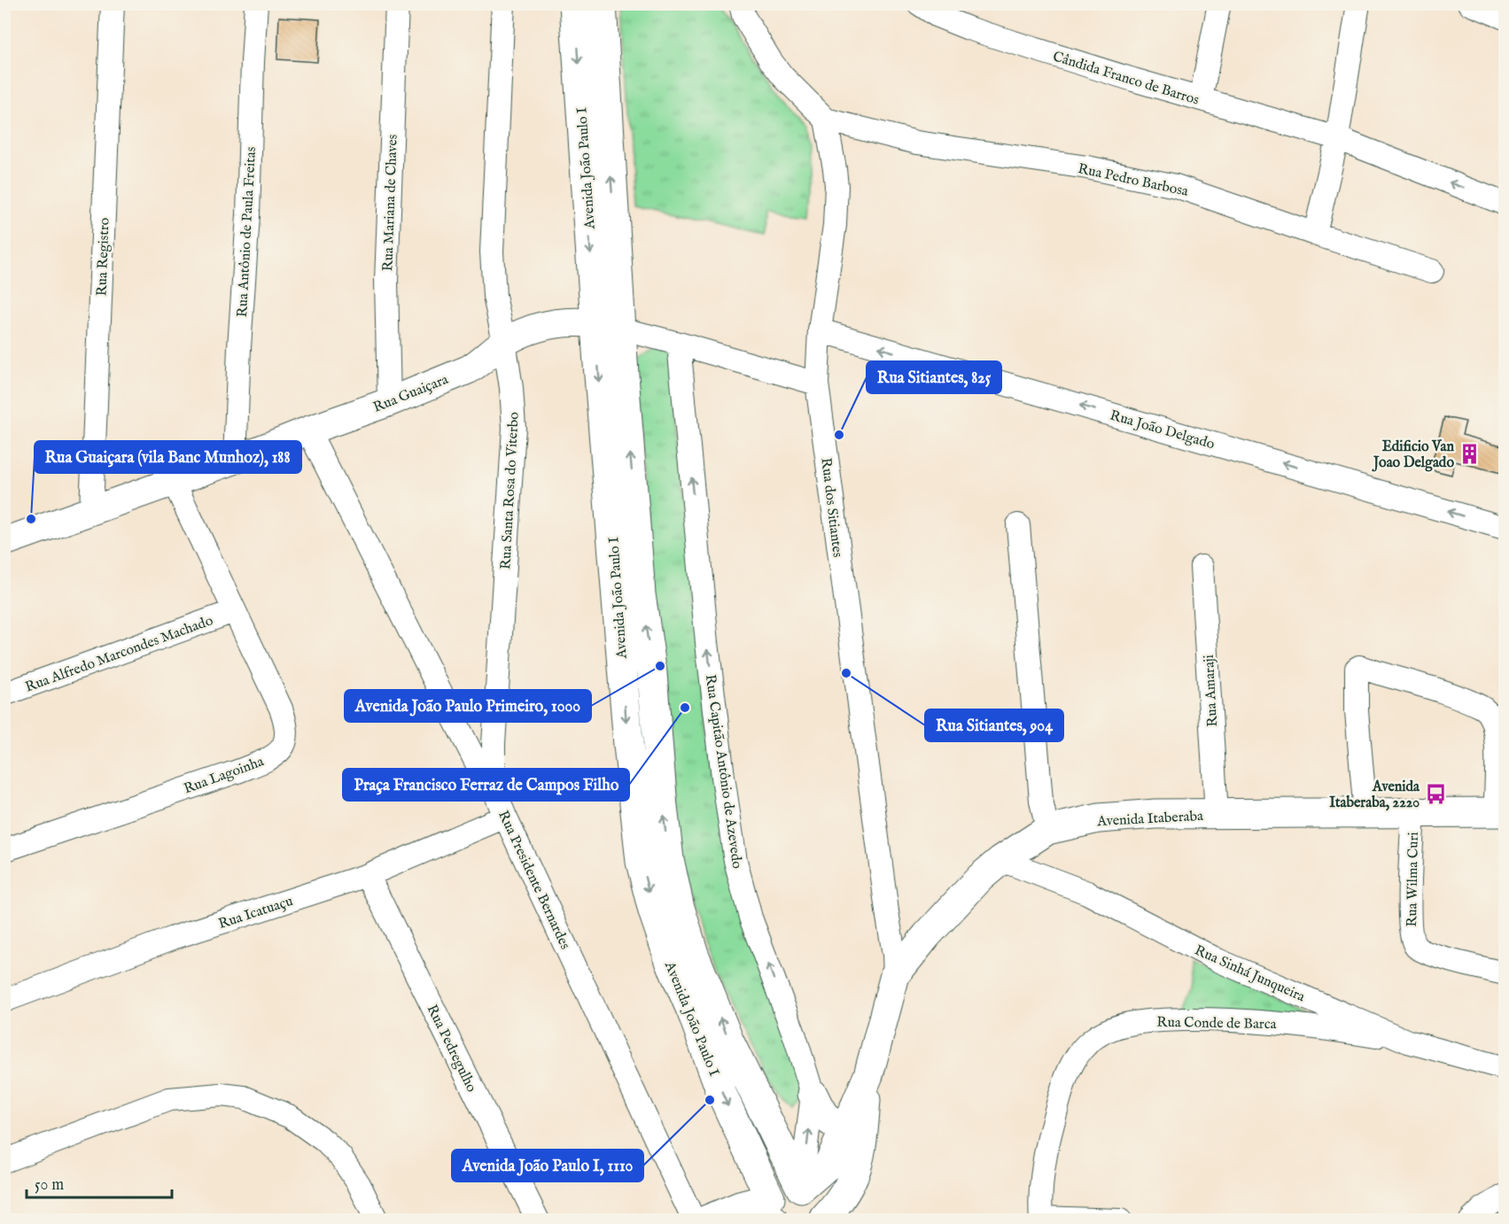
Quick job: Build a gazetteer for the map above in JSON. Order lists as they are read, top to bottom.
{
  "streets": {
    "main road": ["Avenida João Paulo I", "Avenida Itaberaba"],
    "street": [
      "Cândida Franco de Barros",
      "Rua Pedro Barbosa",
      "Rua Mariana de Chaves",
      "Rua Antônio de Paula Freitas",
      "Rua Registro",
      "Rua Guaiçara",
      "Rua João Delgado",
      "Rua Santa Rosa do Viterbo",
      "Rua dos Sitiantes",
      "Rua Alfredo Marcondes Machado",
      "Rua Amaraji",
      "Rua Capitão Antônio de Azevedo",
      "Rua Lagoinha",
      "Rua Presidente Bernardes",
      "Rua Wilma Curi",
      "Rua Icatuaçu",
      "Rua Sinhá Junqueira",
      "Rua Conde de Barca",
      "Rua Pedregulho"
    ]
  },
  "crossings": [
    ["Avenida João Paulo I", "Rua Guaiçara"],
    ["Avenida João Paulo I", "Rua Capitão Antônio de Azevedo"],
    ["Avenida João Paulo I", "Avenida Itaberaba"],
    ["Rua Pedro Barbosa", "Rua dos Sitiantes"],
    ["Rua Mariana de Chaves", "Rua Guaiçara"],
    ["Rua Antônio de Paula Freitas", "Rua Guaiçara"],
    ["Rua Registro", "Rua Guaiçara"],
    ["Rua Guaiçara", "Rua Santa Rosa do Viterbo"],
    ["Rua Guaiçara", "Rua dos Sitiantes"],
    ["Rua Guaiçara", "Rua Capitão Antônio de Azevedo"],
    ["Rua Guaiçara", "Rua Lagoinha"],
    ["Rua Guaiçara", "Rua Presidente Bernardes"],
    ["Rua João Delgado", "Rua dos Sitiantes"],
    ["Rua Santa Rosa do Viterbo", "Rua Presidente Bernardes"],
    ["Rua dos Sitiantes", "Avenida Itaberaba"],
    ["Rua Alfredo Marcondes Machado", "Rua Lagoinha"],
    ["Rua Amaraji", "Avenida Itaberaba"],
    ["Rua Capitão Antônio de Azevedo", "Avenida Itaberaba"],
    ["Avenida Itaberaba", "Rua Wilma Curi"],
    ["Avenida Itaberaba", "Rua Sinhá Junqueira"],
    ["Rua Presidente Bernardes", "Rua Icatuaçu"],
    ["Rua Icatuaçu", "Rua Pedregulho"],
    ["Rua Sinhá Junqueira", "Rua Conde de Barca"]
  ],
  "one_way": ["Rua João Delgado", "Rua Capitão Antônio de Azevedo"],
  "places": {
    "other": [
      "Rua Sitiantes, 825",
      "Rua Guaiçara (vila Banc Munhoz), 188",
      "Avenida João Paulo Primeiro, 1000",
      "Rua Sitiantes, 904",
      "Praça Francisco Ferraz de Campos Filho",
      "Avenida João Paulo I, 1110"
    ],
    "building": ["Edificio Van Joao Delgado"],
    "bus stop": ["Avenida Itaberaba, 2220"]
  },
  "scale_bar": "50 m"
}
